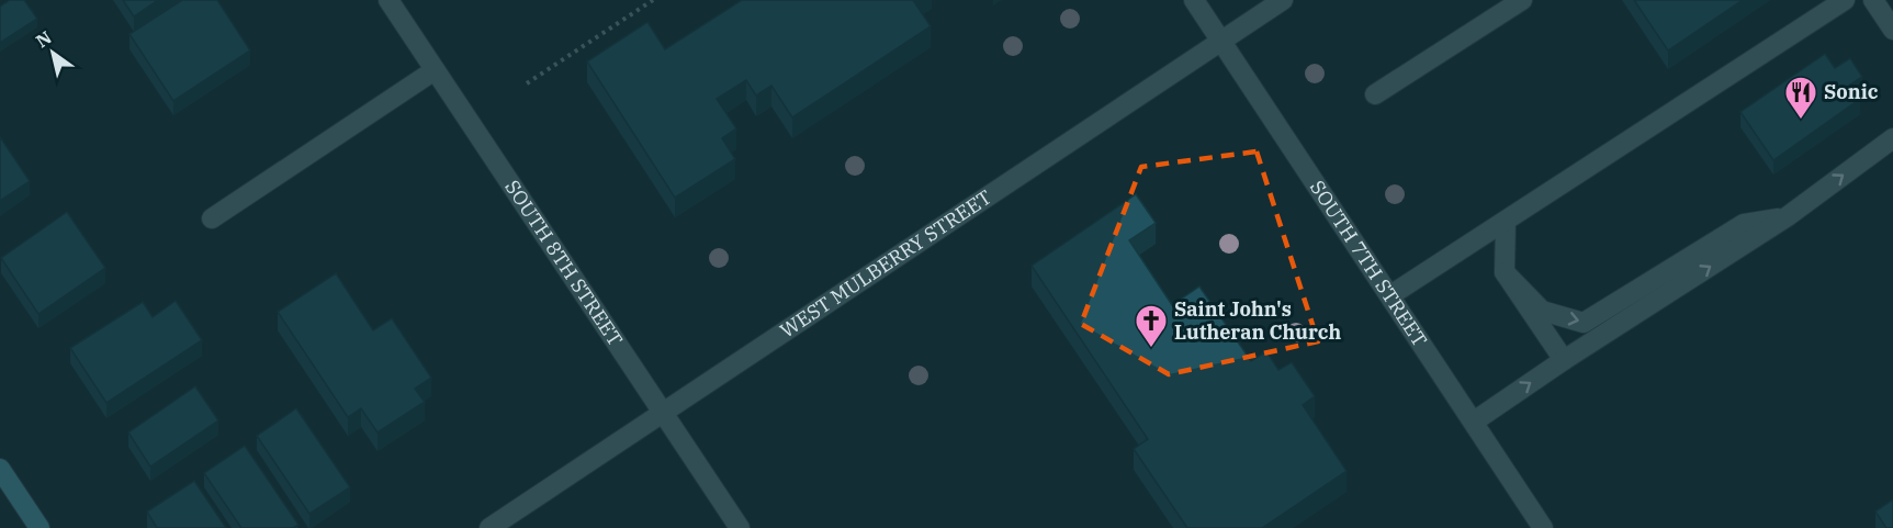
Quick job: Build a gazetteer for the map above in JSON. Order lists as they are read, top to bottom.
{
  "streets": {
    "street": ["SOUTH 8TH STREET", "WEST MULBERRY STREET", "SOUTH 7TH STREET"]
  },
  "crossings": [
    ["SOUTH 8TH STREET", "WEST MULBERRY STREET"],
    ["WEST MULBERRY STREET", "SOUTH 7TH STREET"]
  ],
  "places": {
    "restaurant": ["Sonic"],
    "church": ["Saint John's Lutheran Church"]
  },
  "north": "top left"
}
